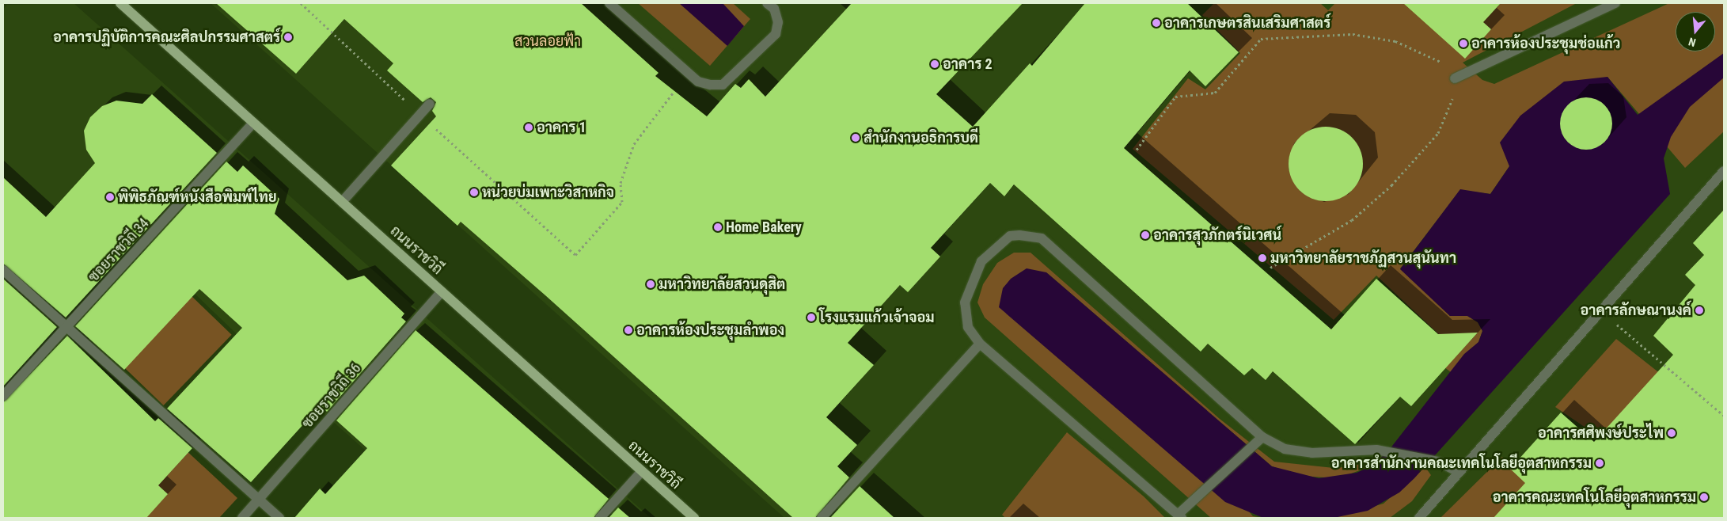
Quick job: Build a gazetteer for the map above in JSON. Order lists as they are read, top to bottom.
{
  "streets": {
    "main road": ["ถนนราชวิถี"],
    "street": ["ซอยราชวิถี 34", "ซอยราชวิถี 36"]
  },
  "crossings": [
    ["ซอยราชวิถี 34", "ถนนราชวิถี"],
    ["ถนนราชวิถี", "ซอยราชวิถี 36"]
  ],
  "parks": ["สวนลอยฟ้า"],
  "places": [
    "อาคารเกษตรสินเสริมศาสตร์",
    "อาคารปฏิบัติการคณะศิลปกรรมศาสตร์",
    "อาคารห้องประชุมช่อแก้ว",
    "อาคาร 2",
    "อาคาร 1",
    "สำนักงานอธิการบดี",
    "หน่วยบ่มเพาะวิสาหกิจ",
    "พิพิธภัณฑ์หนังสือพิมพ์ไทย",
    "Home Bakery",
    "อาคารสุวภักตร์นิเวศน์",
    "มหาวิทยาลัยราชภัฏสวนสุนันทา",
    "มหาวิทยาลัยสวนดุสิต",
    "อาคารลักษณานงค์",
    "โรงแรมแก้วเจ้าจอม",
    "อาคารห้องประชุมลำพอง",
    "อาคารศศิพงษ์ประไพ",
    "อาคารสำนักงานคณะเทคโนโลยีอุตสาหกรรม",
    "อาคารคณะเทคโนโลยีอุตสาหกรรม"
  ],
  "north": "bottom"
}
